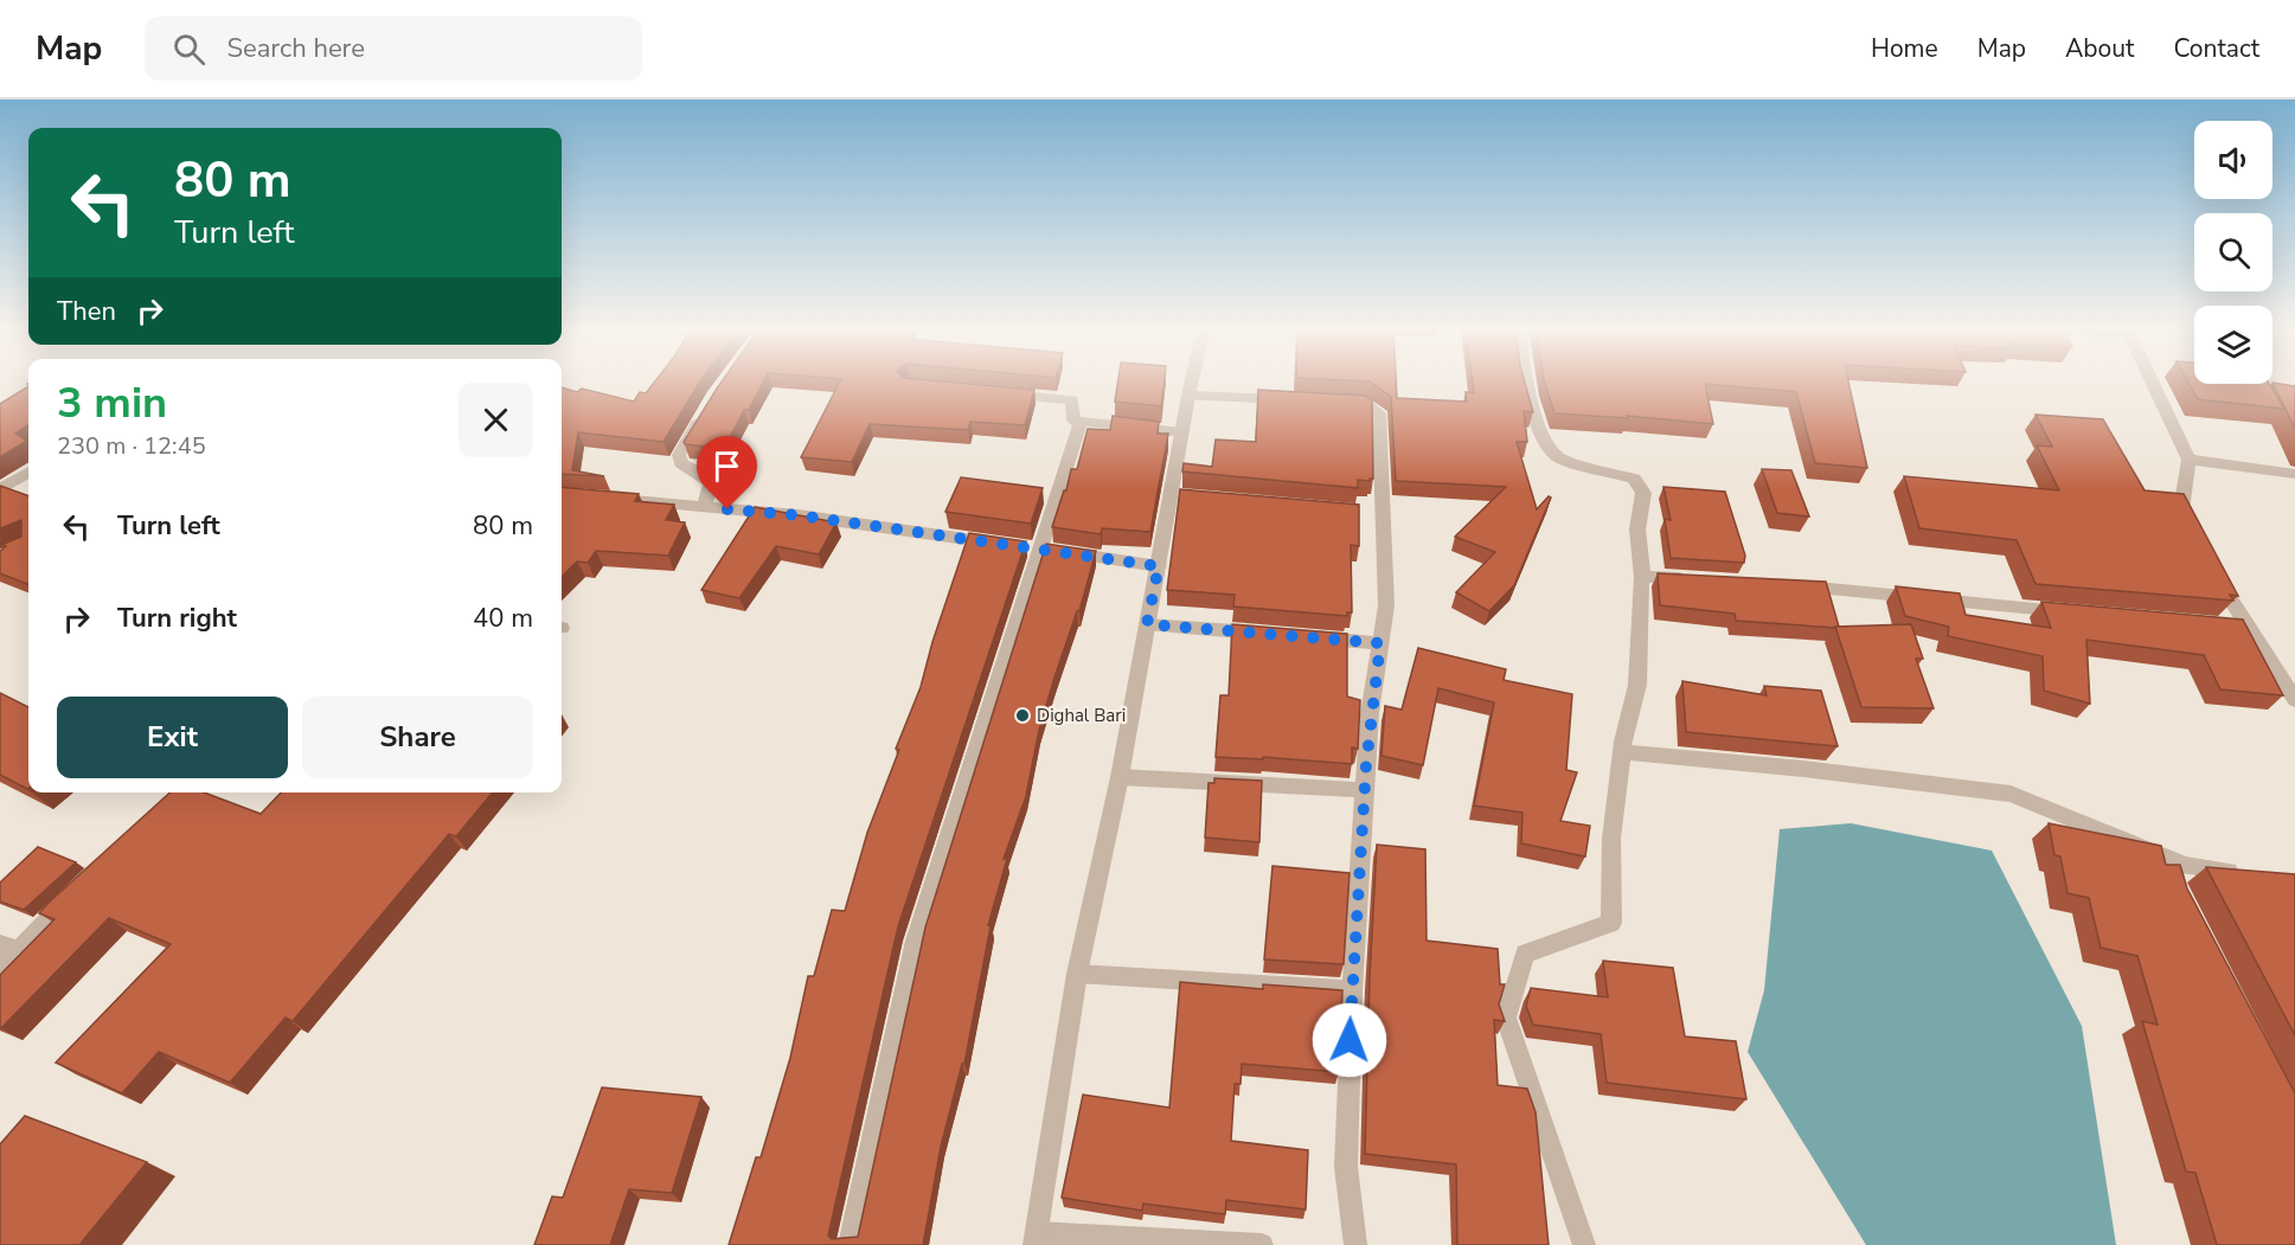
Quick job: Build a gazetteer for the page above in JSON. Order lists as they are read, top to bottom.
{
  "places": ["Dighal Bari"],
  "page": {
    "header": "Map",
    "search": "Search here",
    "nav": [
      "Home",
      "Map",
      "About",
      "Contact"
    ],
    "turn": ["80 m", "Turn left"],
    "then": "Then",
    "heading": ["3 min", "230 m · 12:45"],
    "list": [
      {
        "name": "Turn left",
        "value": "80 m"
      },
      {
        "name": "Turn right",
        "value": "40 m"
      }
    ],
    "buttons": ["Exit", "Share"]
  }
}
